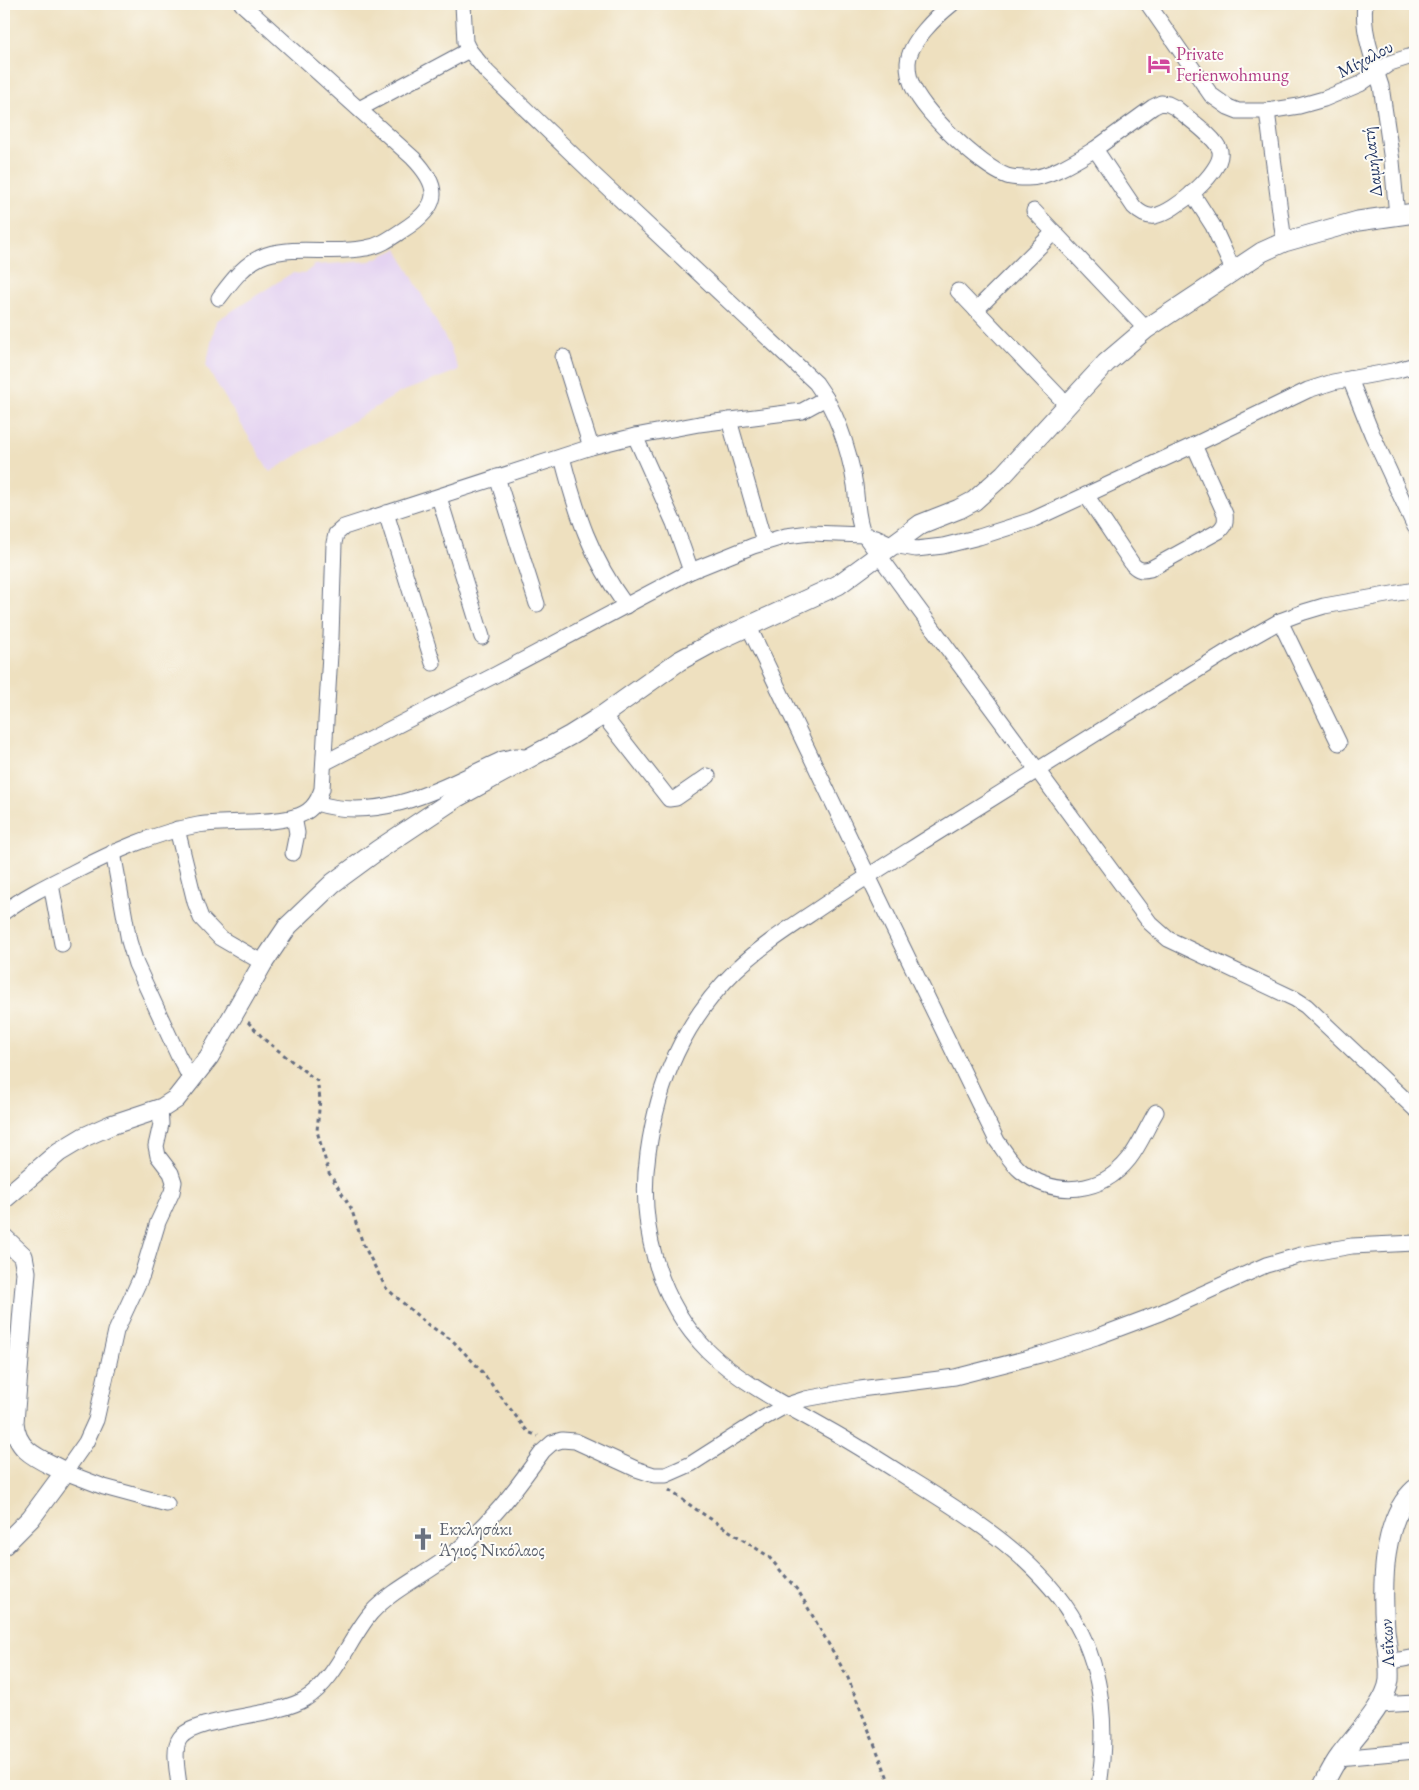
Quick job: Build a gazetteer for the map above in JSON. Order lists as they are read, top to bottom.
{
  "streets": {
    "street": ["Μίχαλου", "Δαμηλατή", "Λεΐκων"]
  },
  "places": {
    "hotel": ["Private Ferienwohmung"],
    "church": ["Εκκλησάκι Άγιος Νικόλαος"]
  }
}
